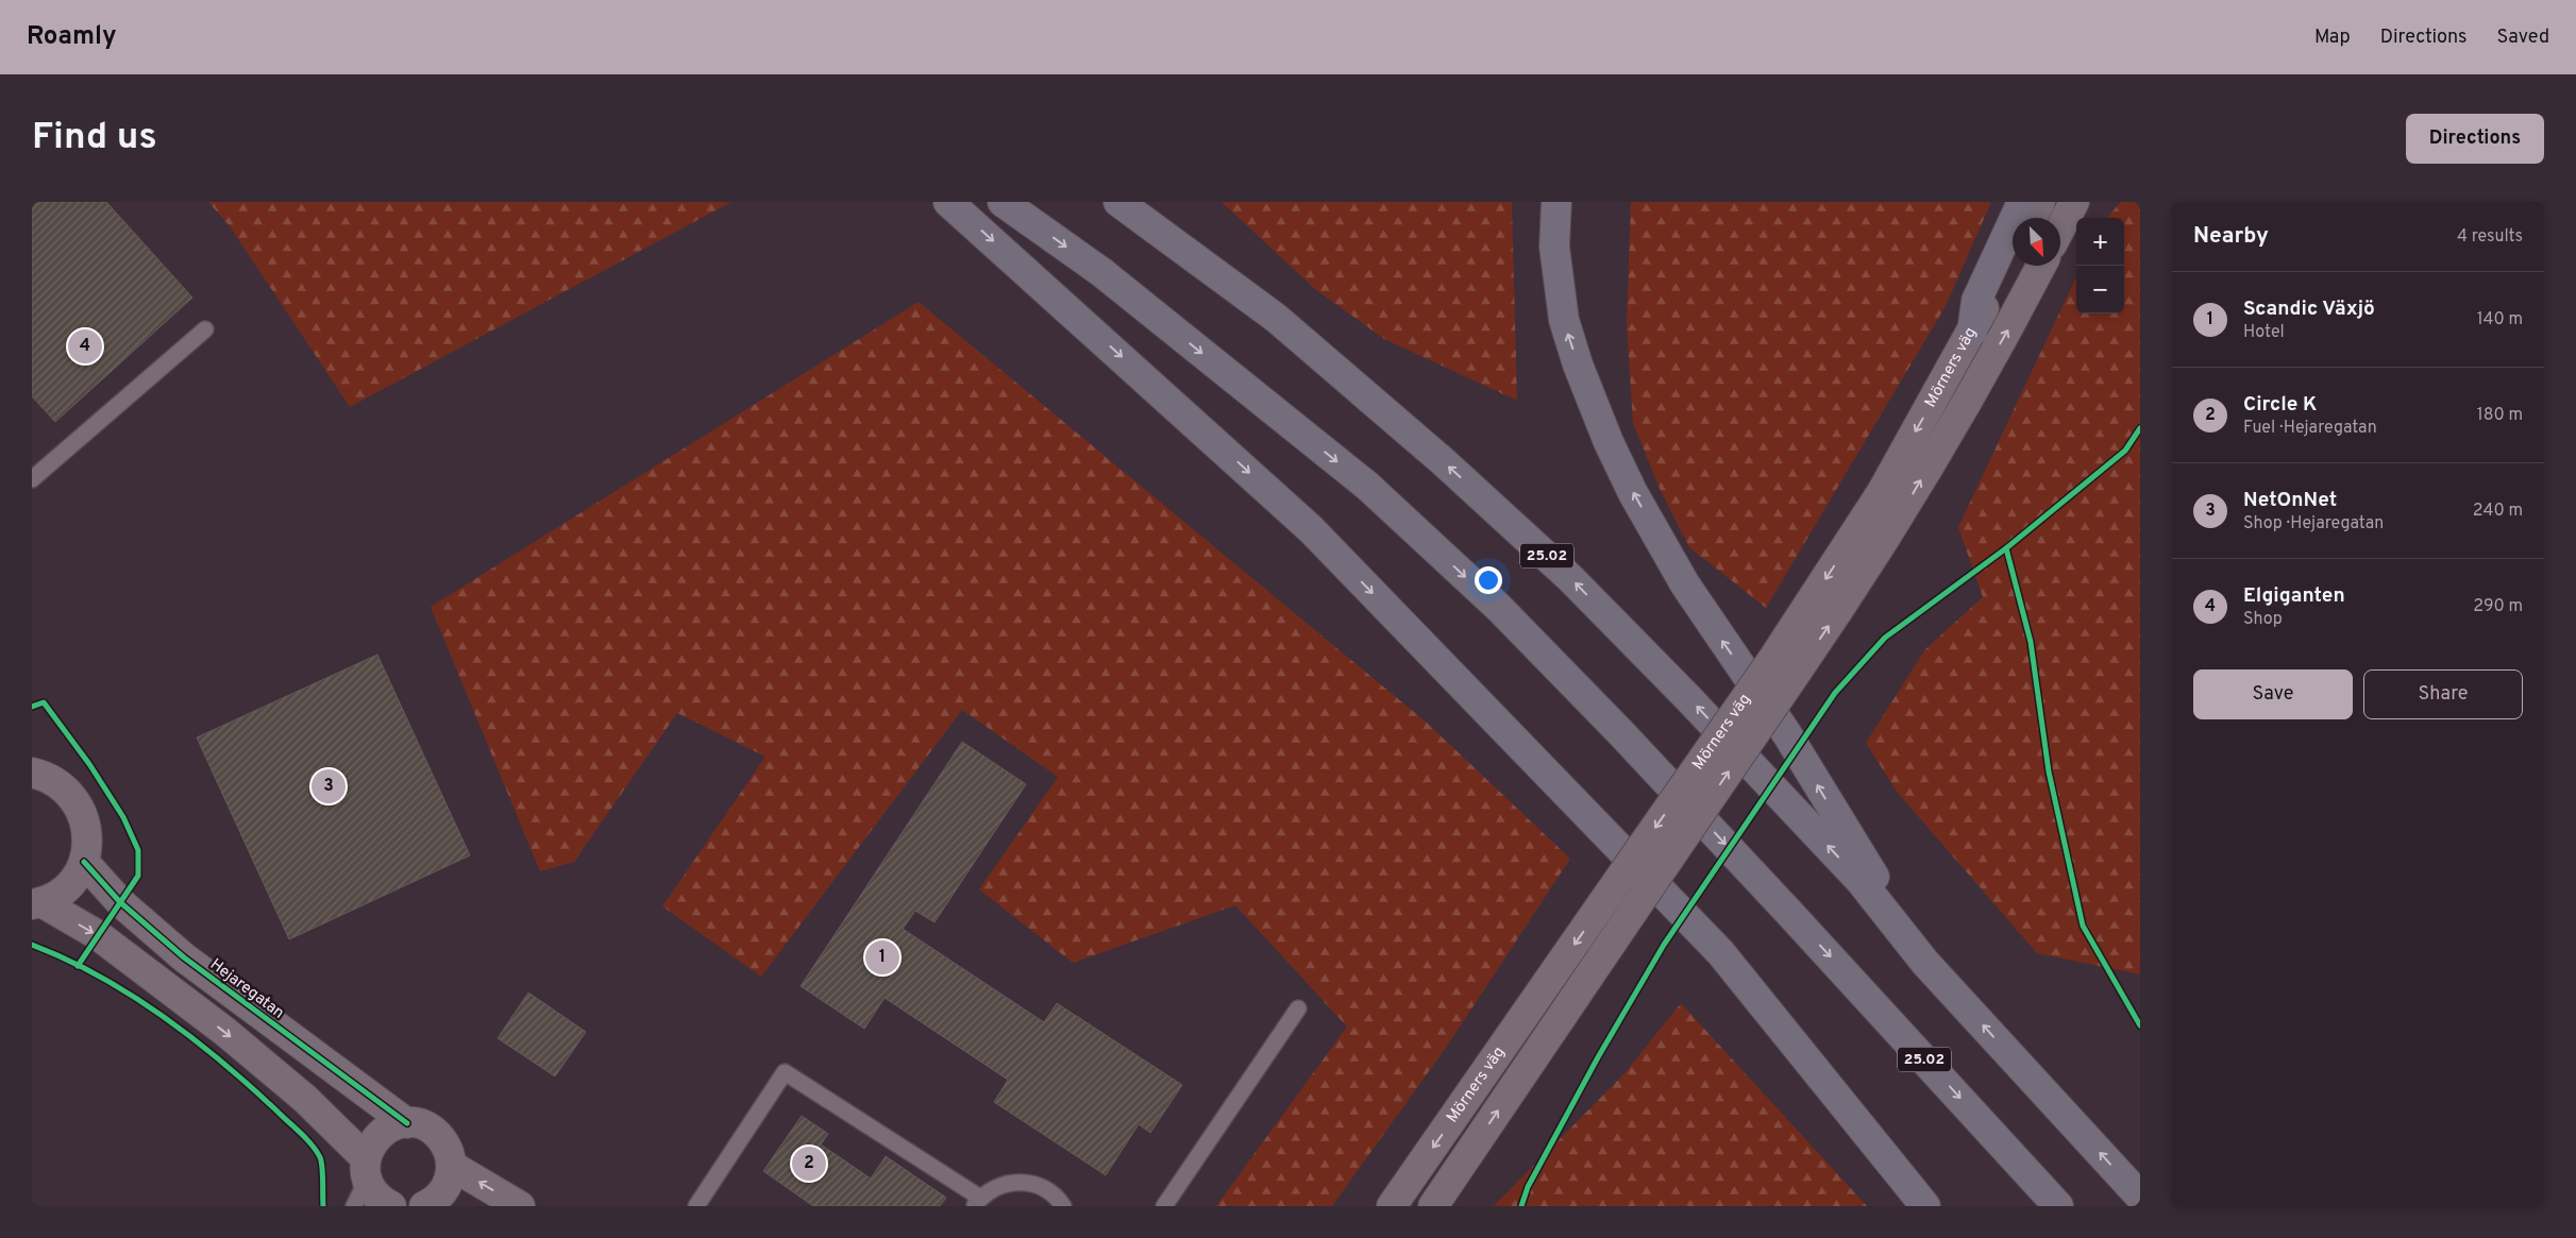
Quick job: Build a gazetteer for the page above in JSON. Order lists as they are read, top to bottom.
{
  "streets": {
    "highway": ["25.02"],
    "main road": ["Mörners väg", "Hejaregatan"]
  },
  "north": "bottom right",
  "page": {
    "header": "Roamly",
    "nav": ["Map", "Directions", "Saved"],
    "buttons": [
      "Directions",
      ["Save", "Share"]
    ],
    "title": "Find us",
    "heading": ["Nearby", "4 results"],
    "map_buttons": ["+", "−"],
    "list": [
      {
        "mark": "1",
        "name": "Scandic Växjö",
        "note": "Hotel",
        "value": "140 m"
      },
      {
        "mark": "2",
        "name": "Circle K",
        "note": "Fuel · Hejaregatan",
        "value": "180 m"
      },
      {
        "mark": "3",
        "name": "NetOnNet",
        "note": "Shop · Hejaregatan",
        "value": "240 m"
      },
      {
        "mark": "4",
        "name": "Elgiganten",
        "note": "Shop",
        "value": "290 m"
      }
    ],
    "pins": [
      "4",
      "3",
      "1",
      "2"
    ]
  }
}
